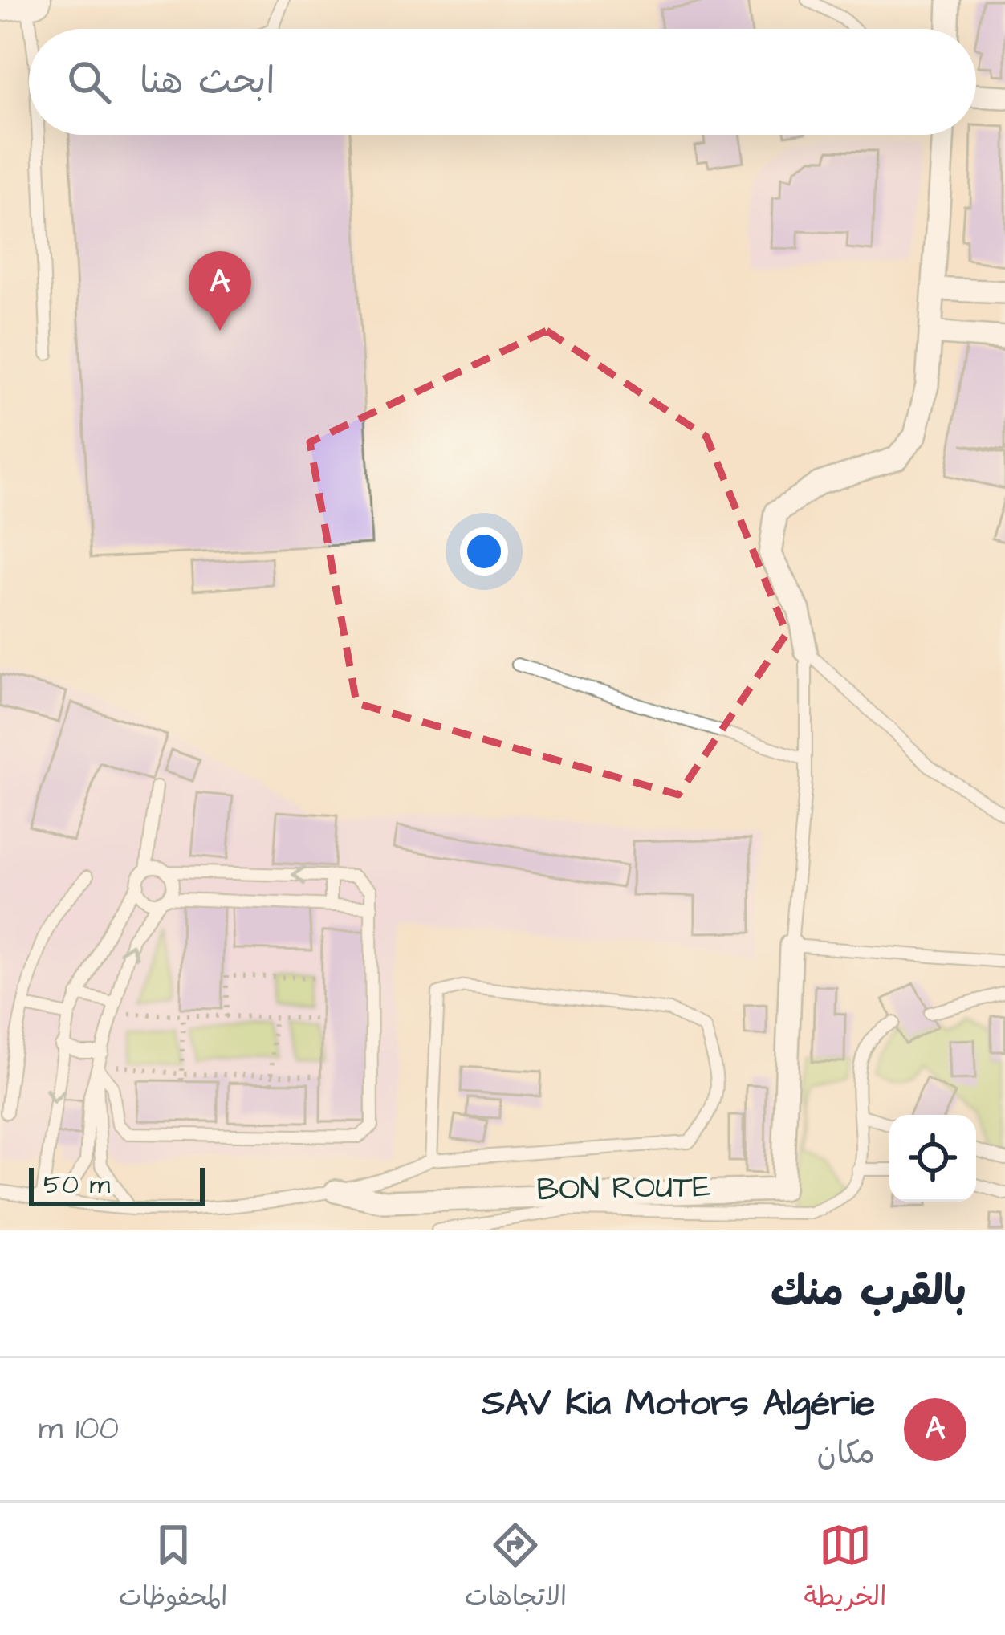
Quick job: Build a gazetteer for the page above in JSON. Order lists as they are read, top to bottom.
{
  "streets": {
    "lane": ["BON ROUTE"]
  },
  "scale_bar": "50 m",
  "page": {
    "search": "ابحث هنا",
    "pins": "A",
    "scale": "50 m",
    "heading": "بالقرب منك",
    "list": [
      {
        "mark": "A",
        "name": "SAV Kia Motors Algérie",
        "note": "مكان",
        "value": "100 m"
      }
    ],
    "nav": ["الخريطة", "الاتجاهات", "المحفوظات"]
  }
}
